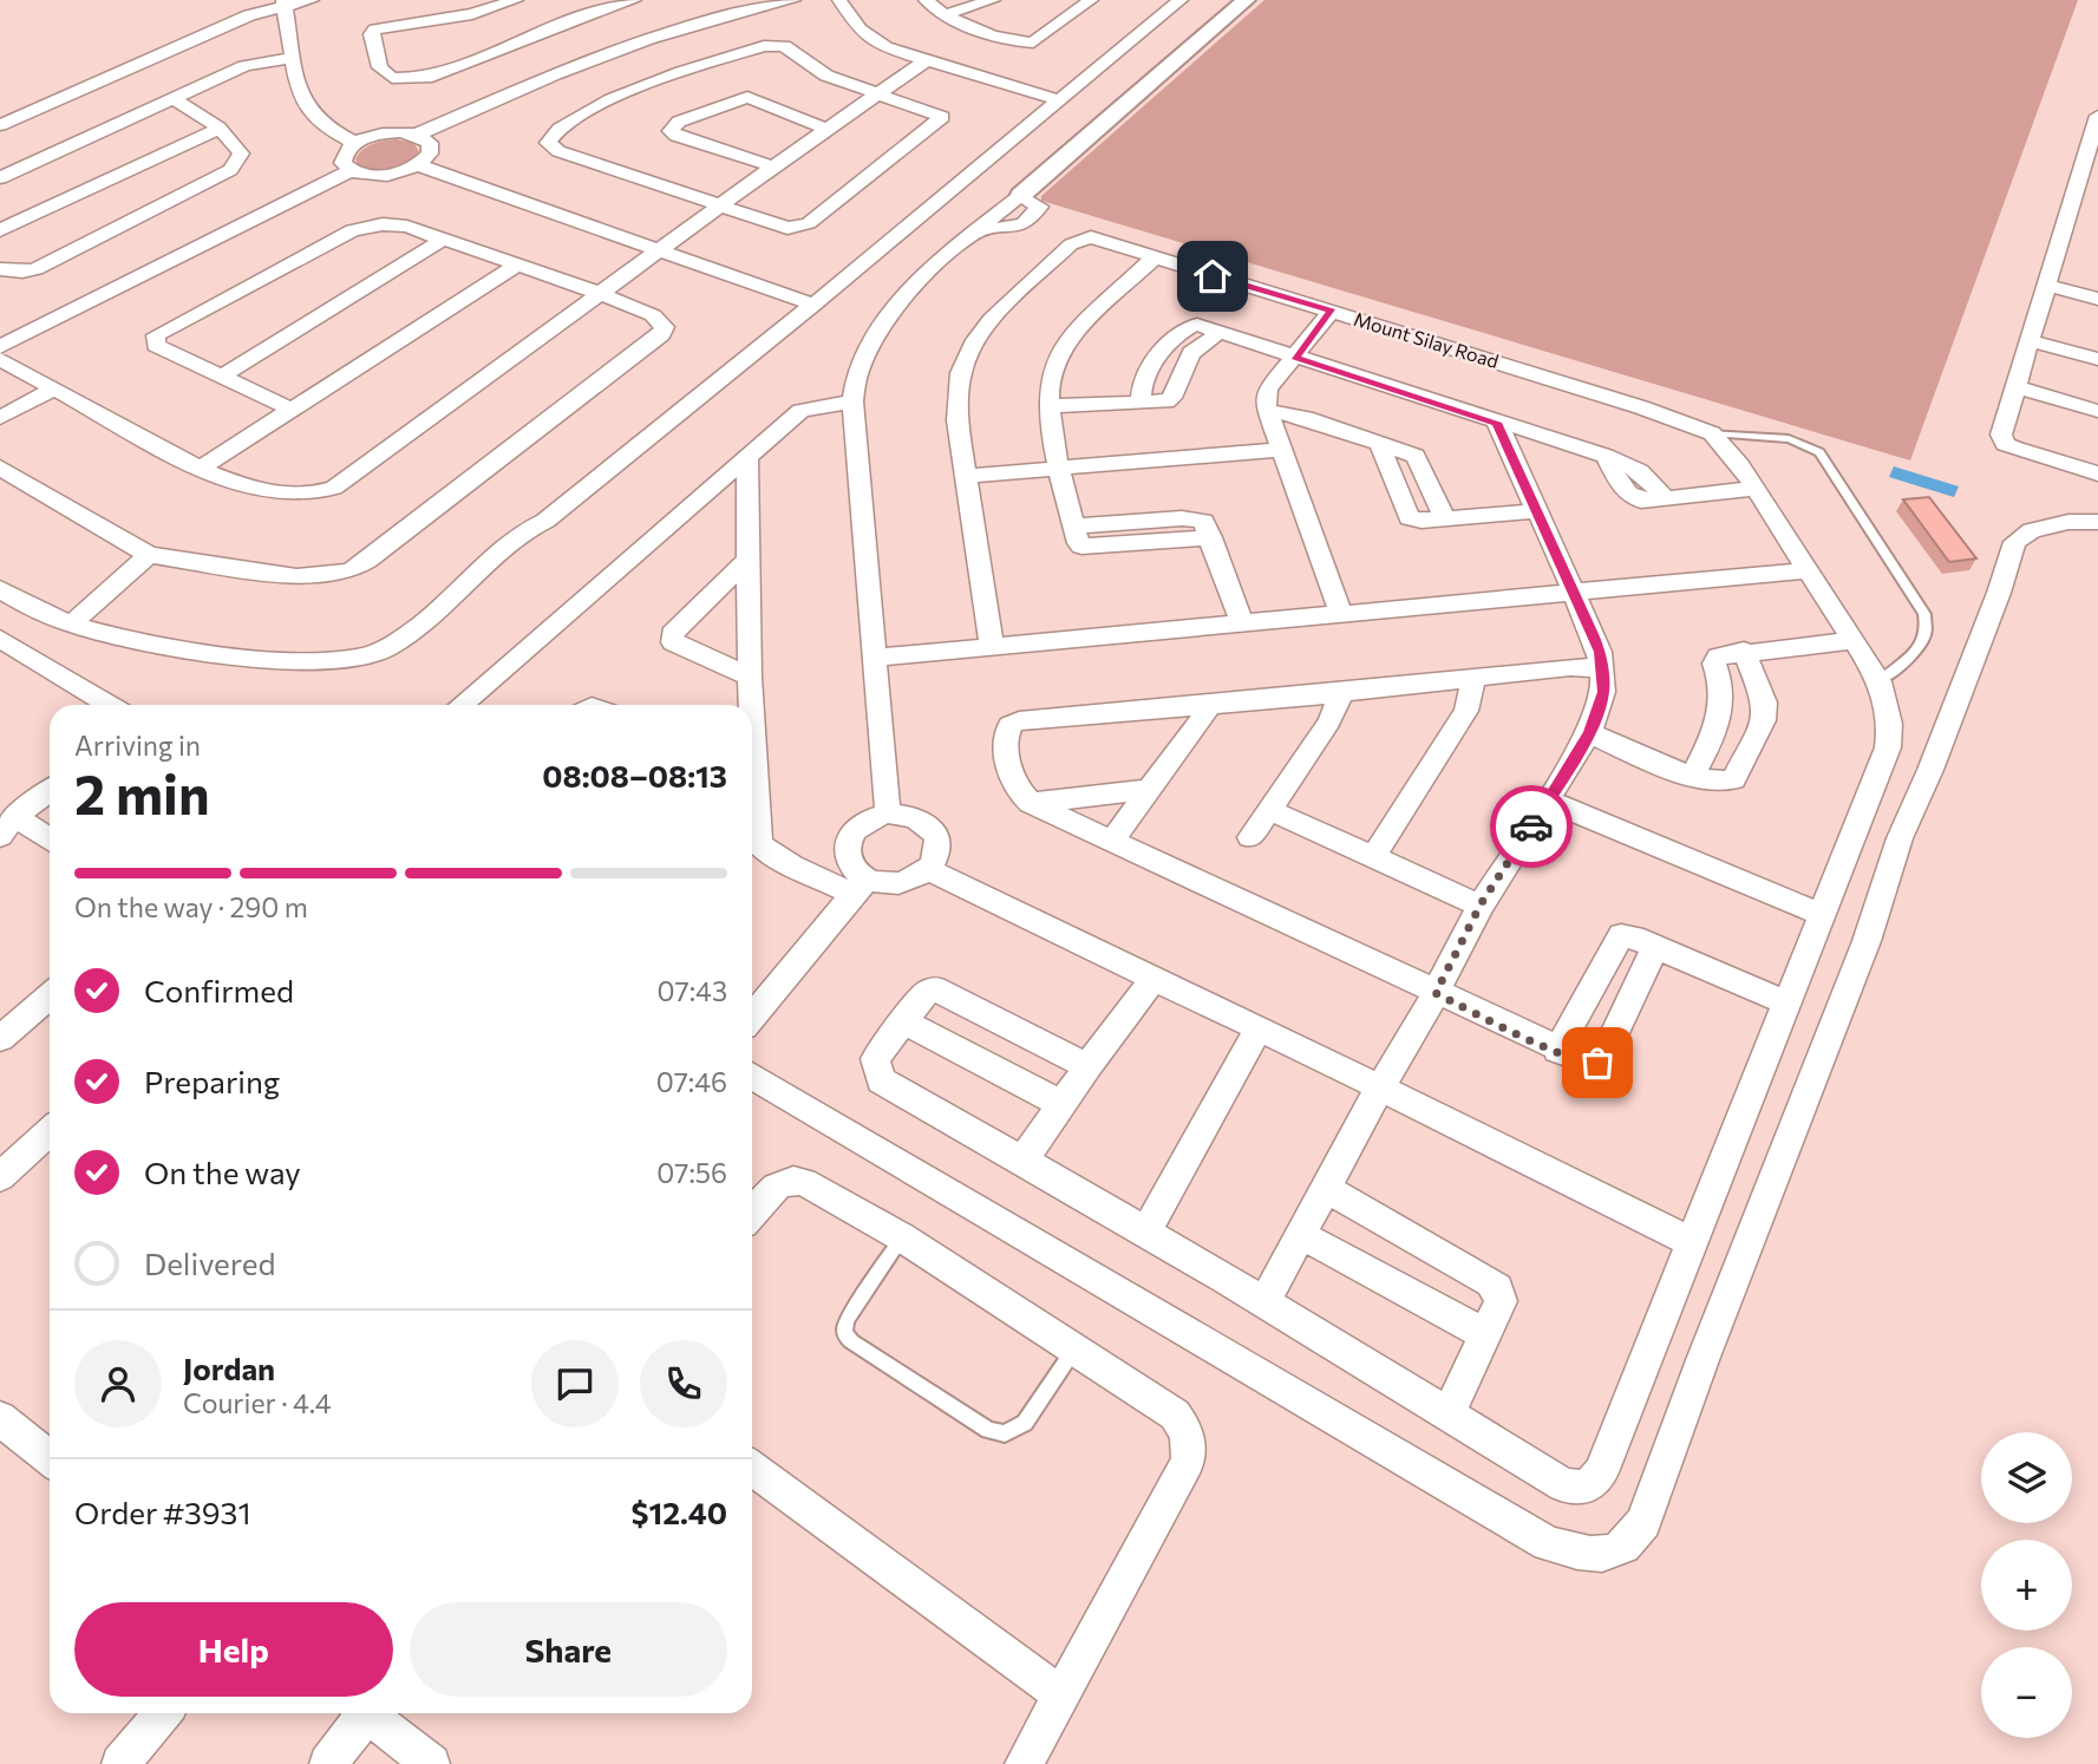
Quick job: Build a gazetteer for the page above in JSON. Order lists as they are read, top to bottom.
{
  "streets": {
    "street": ["Mount Silay Road"]
  },
  "page": {
    "heading": ["2 min", "Arriving in", "08:08–08:13"],
    "panel": [
      "Jordan",
      "Courier · 4.4",
      "Order #3931",
      "$12.40"
    ],
    "bar": "On the way · 290 m",
    "list": [
      ["Confirmed", "07:43"],
      ["Preparing", "07:46"],
      ["On the way", "07:56"],
      "Delivered"
    ],
    "map_buttons": ["+", "−"],
    "buttons": ["Help", "Share"]
  }
}
